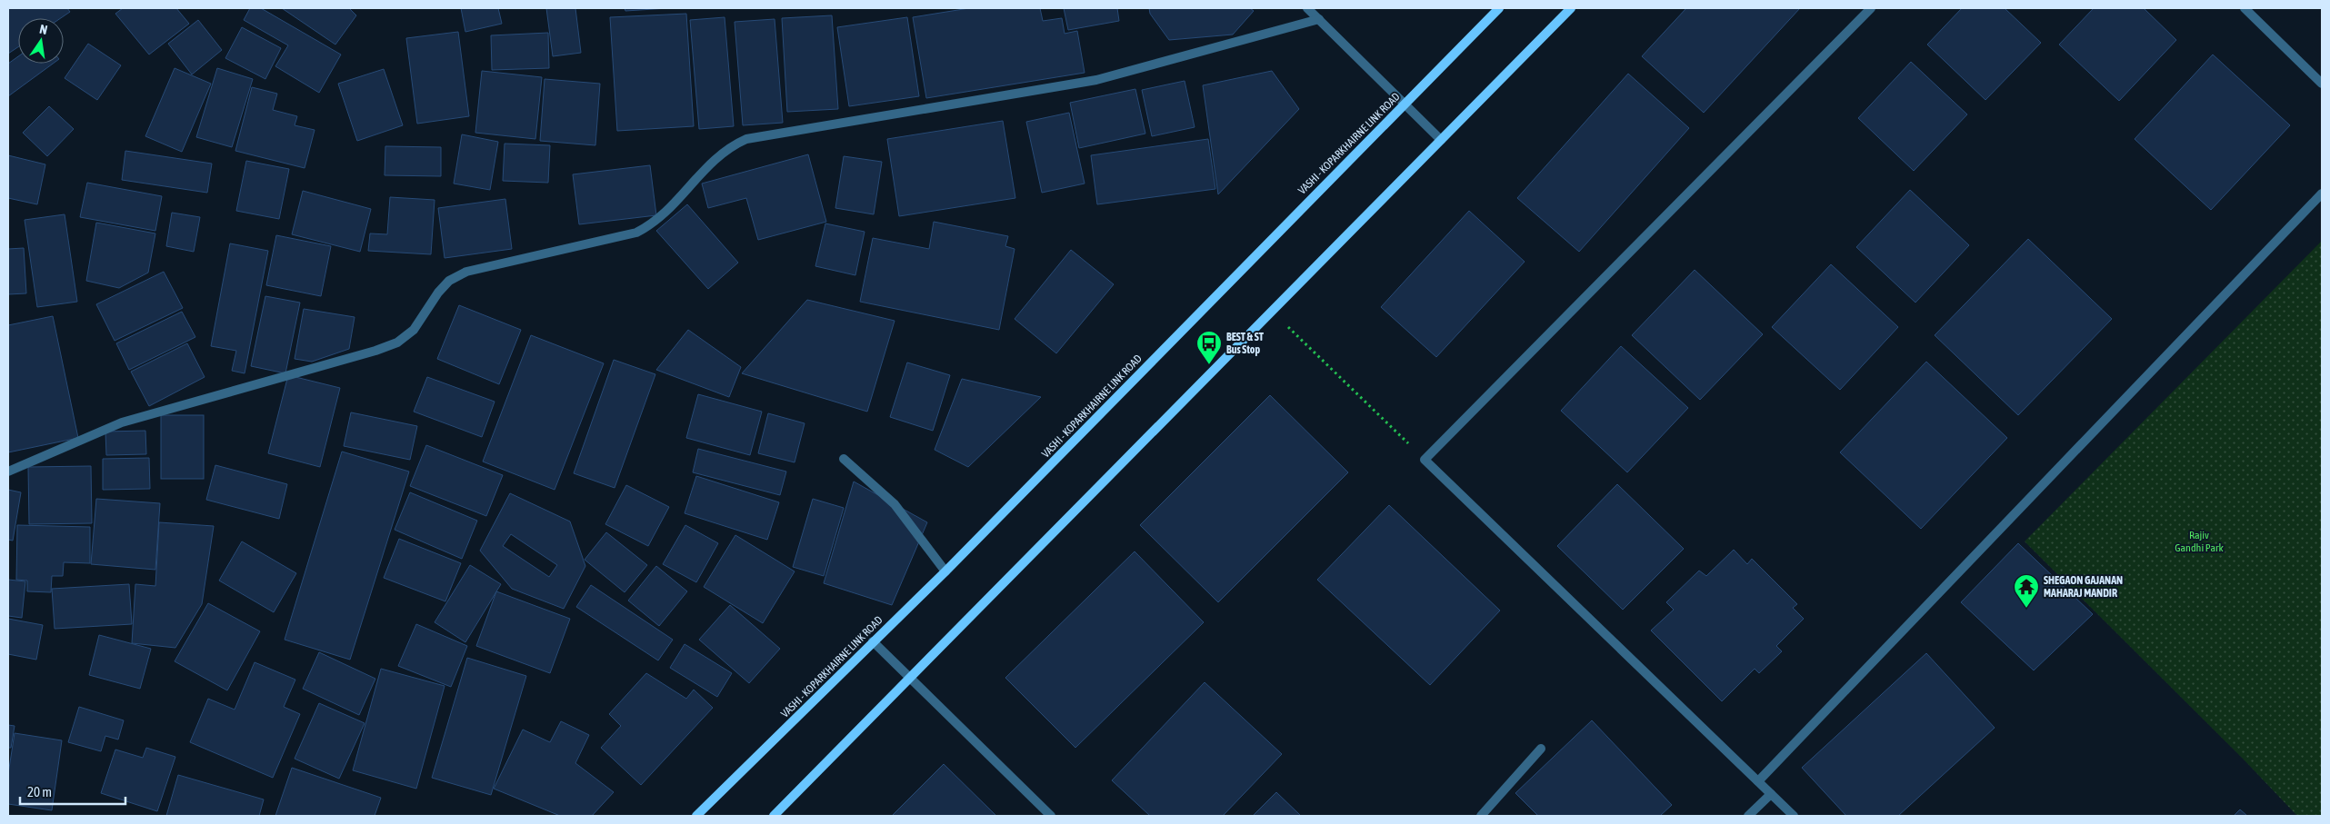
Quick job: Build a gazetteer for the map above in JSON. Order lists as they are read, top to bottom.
{
  "streets": {
    "main road": ["VASHI - KOPARKHAIRNE LINK ROAD"]
  },
  "parks": ["Rajiv Gandhi Park"],
  "places": {
    "bus stop": ["BEST & ST Bus Stop"],
    "temple": ["SHEGAON GAJANAN MAHARAJ MANDIR"]
  },
  "scale_bar": "20 m",
  "north": "top"
}
